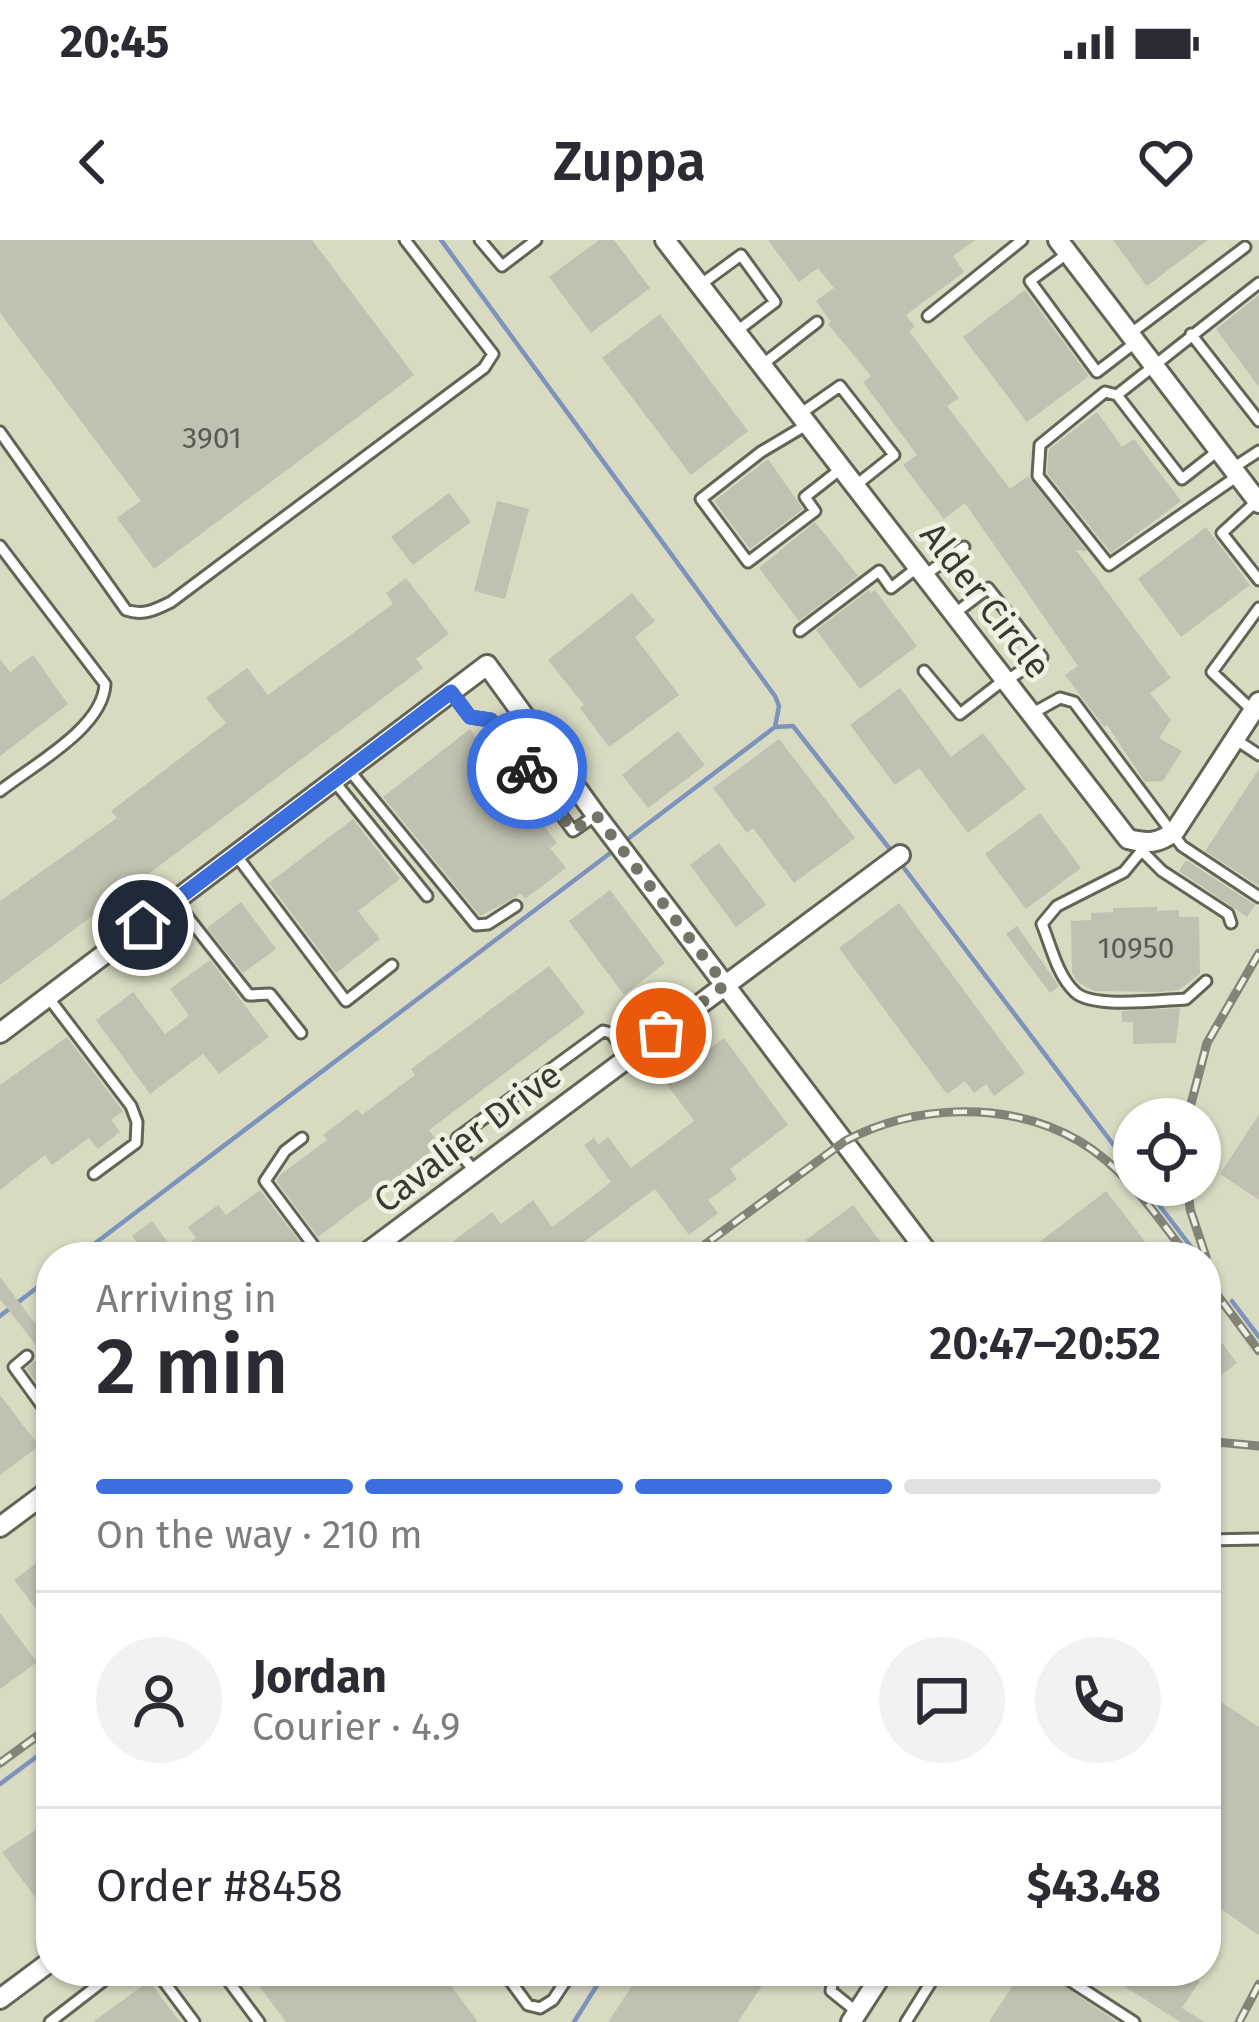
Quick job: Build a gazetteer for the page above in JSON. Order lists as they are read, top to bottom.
{
  "streets": {
    "street": ["Alder Circle", "Cavalier Drive"]
  },
  "house_numbers": ["3901", "10950"],
  "page": {
    "status": "20:45",
    "header": "Zuppa",
    "heading": ["2 min", "Arriving in", "20:47–20:52"],
    "panel": [
      "Jordan",
      "Courier · 4.9",
      "Order #8458",
      "$43.48"
    ],
    "bar": "On the way · 210 m"
  }
}
